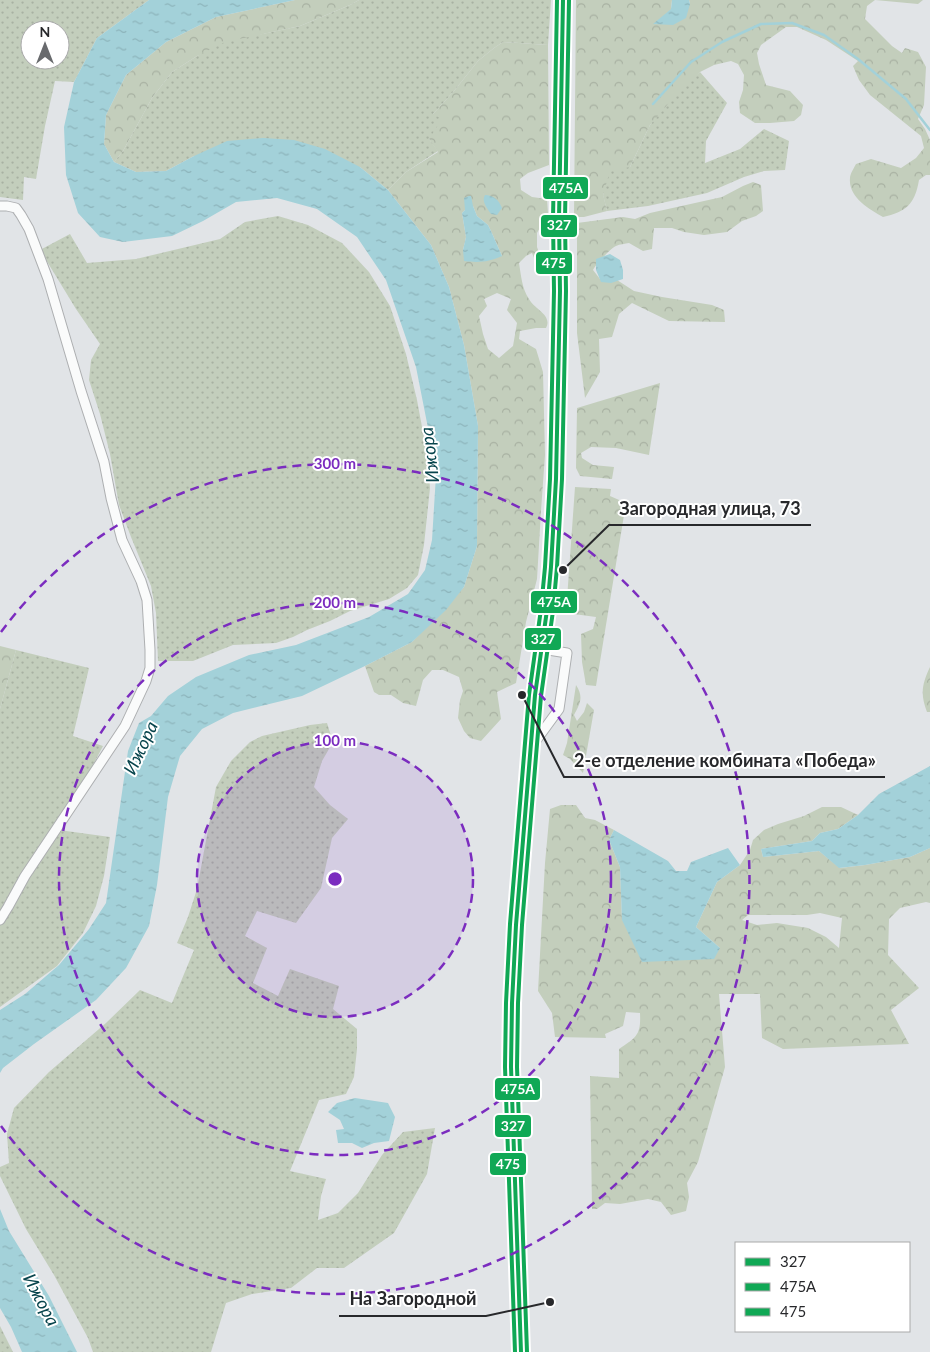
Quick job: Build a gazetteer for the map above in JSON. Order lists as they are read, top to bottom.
{
  "water": ["Ижора"],
  "places": ["Загородная улица, 73", "2-е отделение комбината «Победа»", "На Загородной"],
  "lines": ["transit line 327", "transit line 475А", "transit line 475"],
  "legend": ["327", "475А", "475"],
  "north": "top",
  "rings": ["300 m", "200 m", "100 m"]
}
